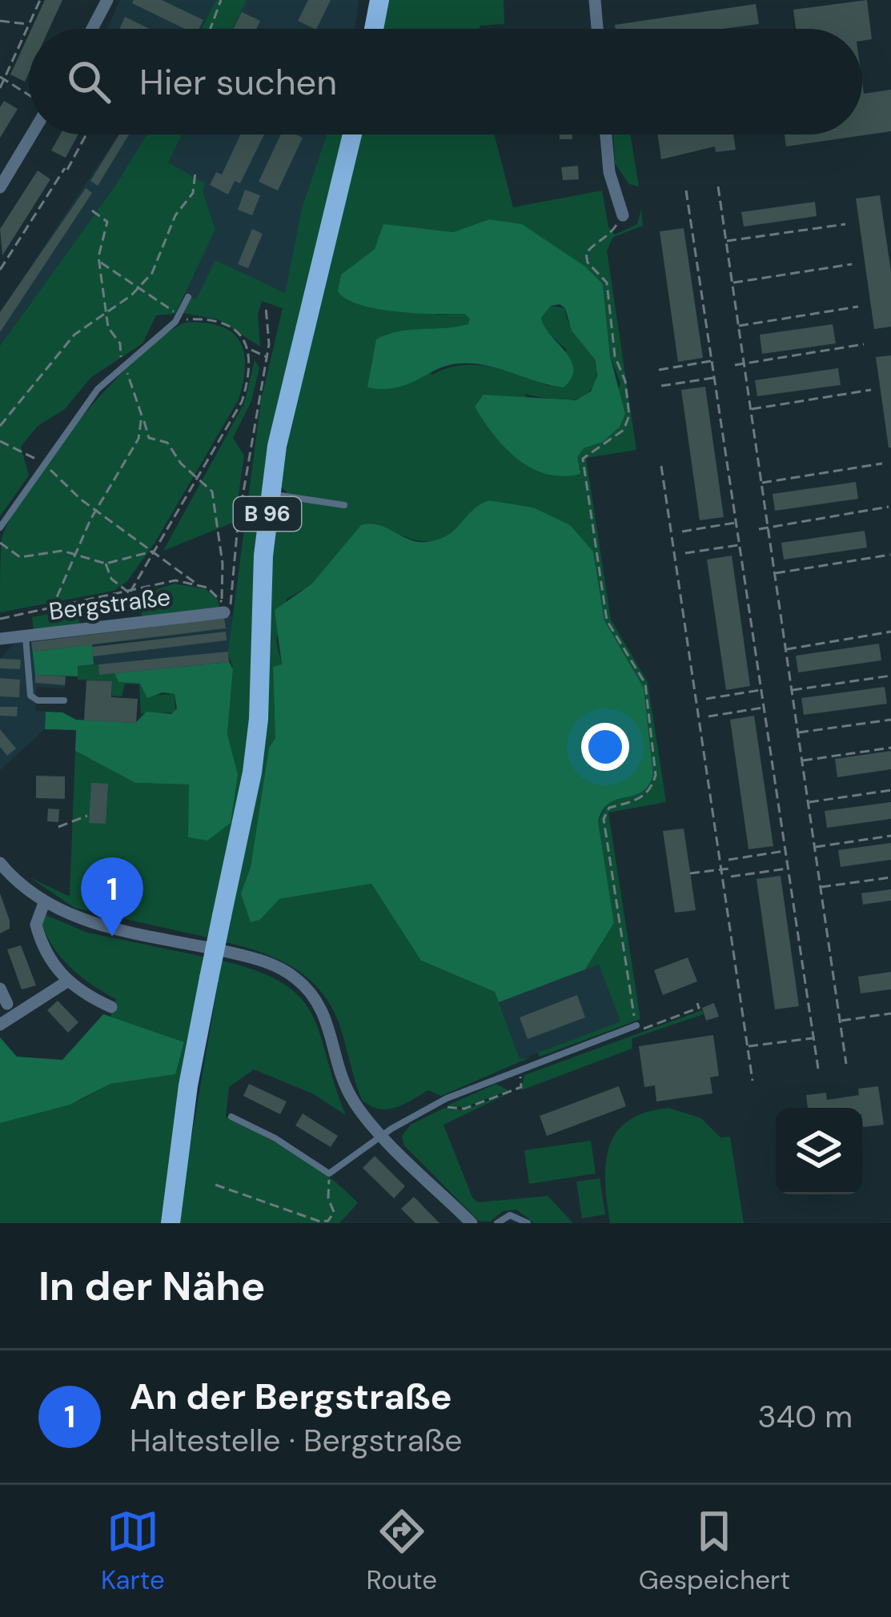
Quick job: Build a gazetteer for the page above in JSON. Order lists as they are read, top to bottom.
{
  "streets": {
    "main road": ["B 96"],
    "street": ["Bergstraße"]
  },
  "page": {
    "search": "Hier suchen",
    "pins": "1",
    "heading": "In der Nähe",
    "list": [
      {
        "mark": "1",
        "name": "An der Bergstraße",
        "note": "Haltestelle · Bergstraße",
        "value": "340 m"
      }
    ],
    "nav": ["Karte", "Route", "Gespeichert"]
  }
}
